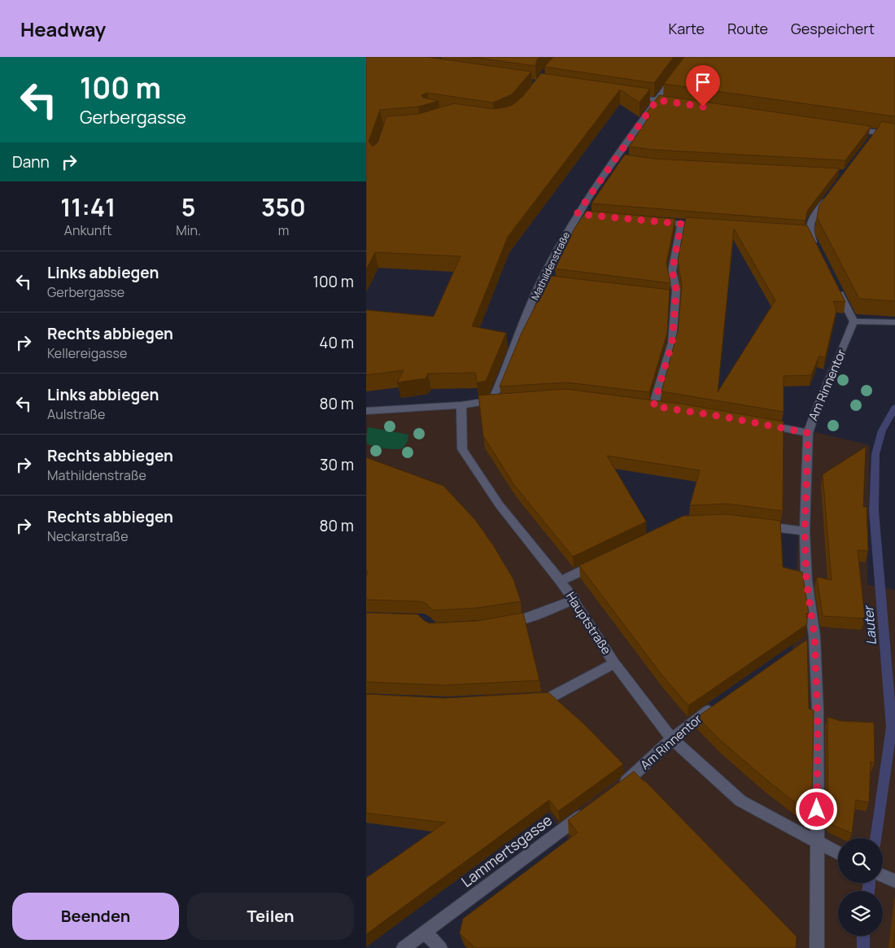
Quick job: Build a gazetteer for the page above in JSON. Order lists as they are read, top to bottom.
{
  "streets": {
    "street": [
      "Mathildenstraße",
      "Am Rinnentor",
      "Hauptstraße",
      "Lammertsgasse"
    ]
  },
  "crossings": [
    ["Am Rinnentor", "Hauptstraße"]
  ],
  "water": ["Lauter"],
  "page": {
    "header": "Headway",
    "nav": ["Karte", "Route", "Gespeichert"],
    "turn": ["100 m", "Gerbergasse"],
    "then": "Dann",
    "eta": [
      "11:41",
      "Ankunft",
      "5",
      "Min.",
      "350",
      "m"
    ],
    "list": [
      {
        "name": "Links abbiegen",
        "note": "Gerbergasse",
        "value": "100 m"
      },
      {
        "name": "Rechts abbiegen",
        "note": "Kellereigasse",
        "value": "40 m"
      },
      {
        "name": "Links abbiegen",
        "note": "Aulstraße",
        "value": "80 m"
      },
      {
        "name": "Rechts abbiegen",
        "note": "Mathildenstraße",
        "value": "30 m"
      },
      {
        "name": "Rechts abbiegen",
        "note": "Neckarstraße",
        "value": "80 m"
      }
    ],
    "buttons": ["Beenden", "Teilen"]
  }
}
